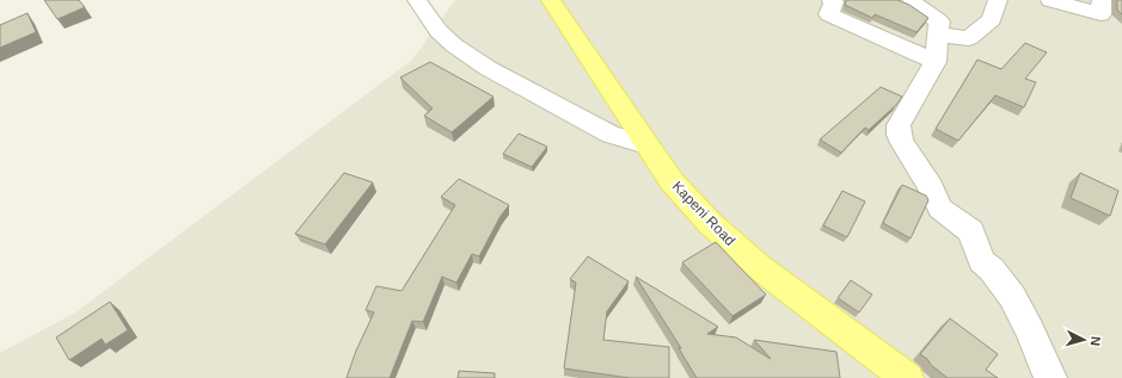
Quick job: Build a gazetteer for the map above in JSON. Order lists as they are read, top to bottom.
{
  "streets": {
    "main road": ["Kapeni Road"]
  },
  "north": "right"
}
